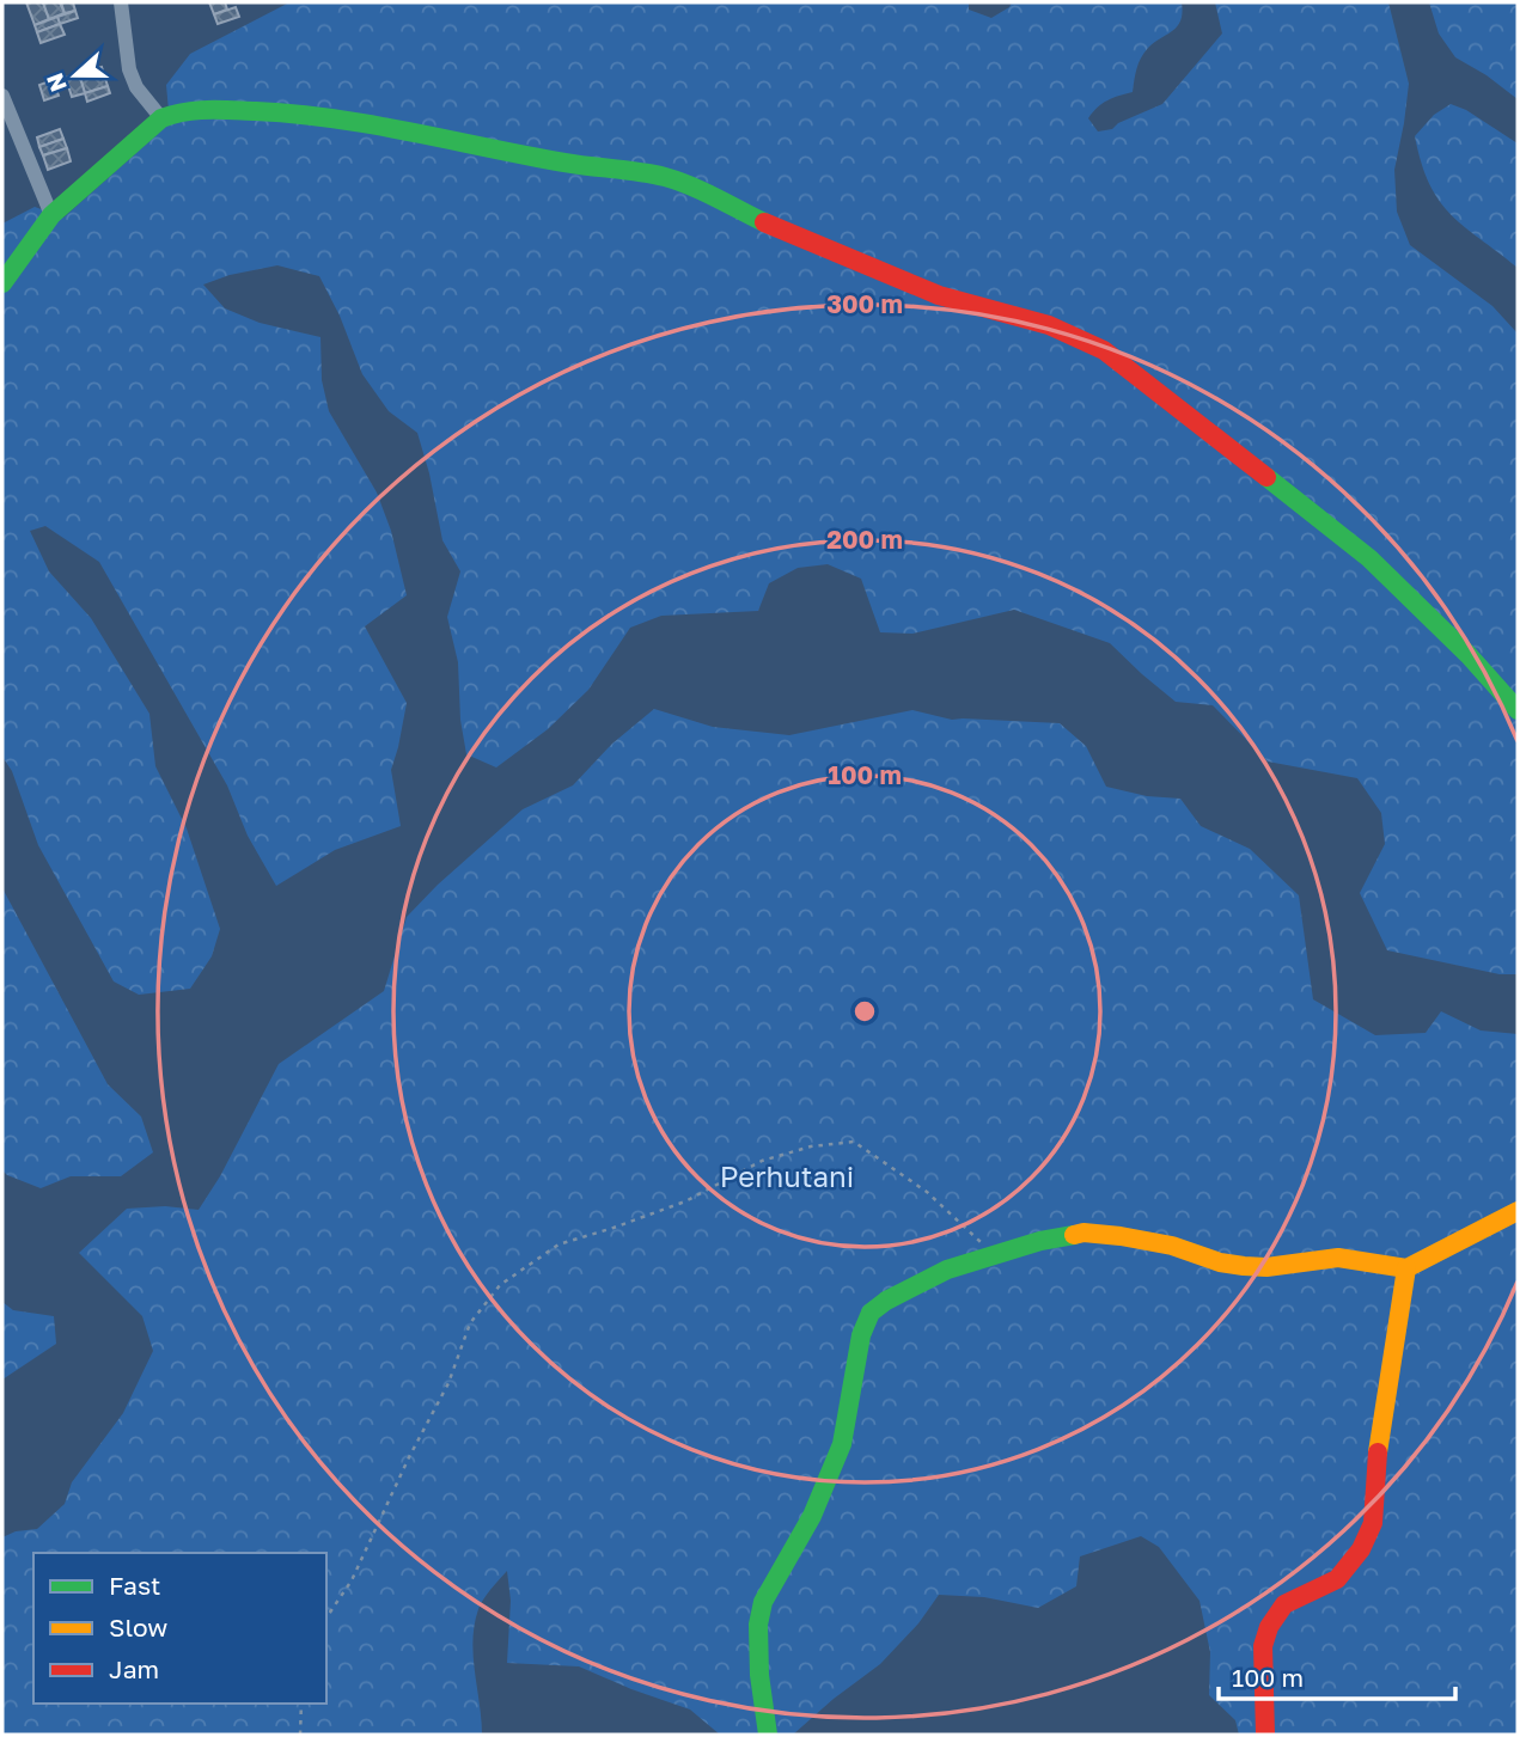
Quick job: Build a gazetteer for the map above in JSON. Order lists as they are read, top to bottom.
{
  "parks": ["Perhutani"],
  "legend": ["Fast", "Slow", "Jam"],
  "scale_bar": "100 m",
  "north": "left",
  "rings": ["300 m", "200 m", "100 m"]
}
